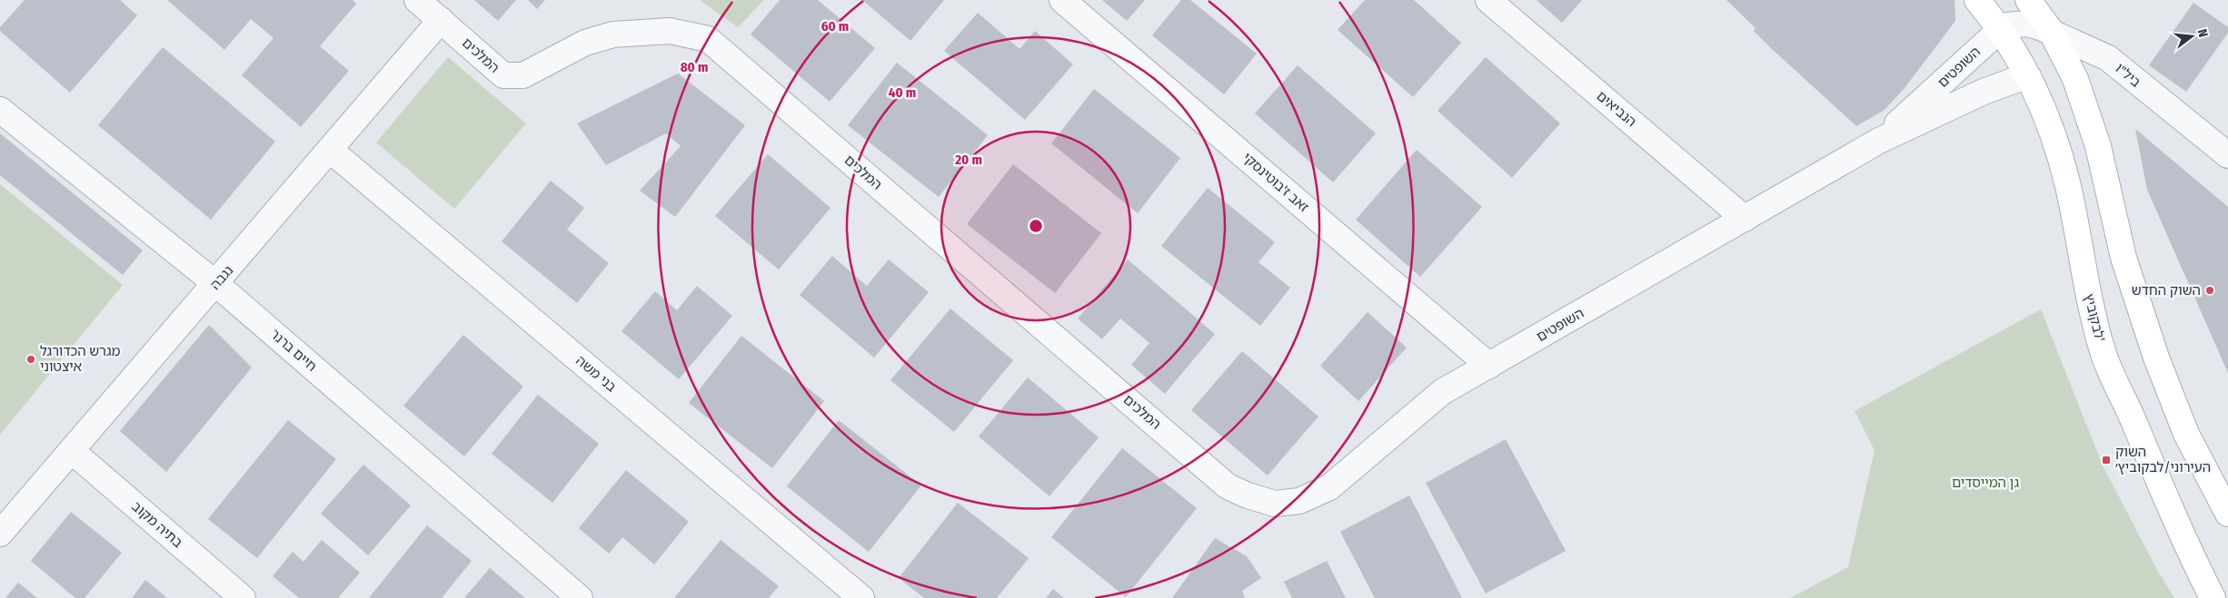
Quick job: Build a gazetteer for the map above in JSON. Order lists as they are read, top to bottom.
{
  "streets": {
    "street": [
      "המלכים",
      "השופטים",
      "ביל\"ו",
      "הנביאים",
      "זאב ז'בוטינסקי",
      "נגבה",
      "לבקוביץ'",
      "חיים ברנר",
      "בני משה",
      "בתיה מקוב"
    ]
  },
  "crossings": [
    ["המלכים", "השופטים"],
    ["המלכים", "נגבה"],
    ["השופטים", "ביל\"ו"],
    ["השופטים", "הנביאים"],
    ["השופטים", "זאב ז'בוטינסקי"],
    ["השופטים", "לבקוביץ'"],
    ["נגבה", "חיים ברנר"],
    ["נגבה", "בני משה"],
    ["נגבה", "בתיה מקוב"]
  ],
  "parks": ["גן המייסדים"],
  "places": {
    "other": ["השוק החדש", "מגרש הכדורגל איצטוני"],
    "transit": ["השוק העירוני/לבקוביץ׳"]
  },
  "north": "right",
  "rings": [
    "60 m",
    "80 m",
    "40 m",
    "20 m"
  ]
}
